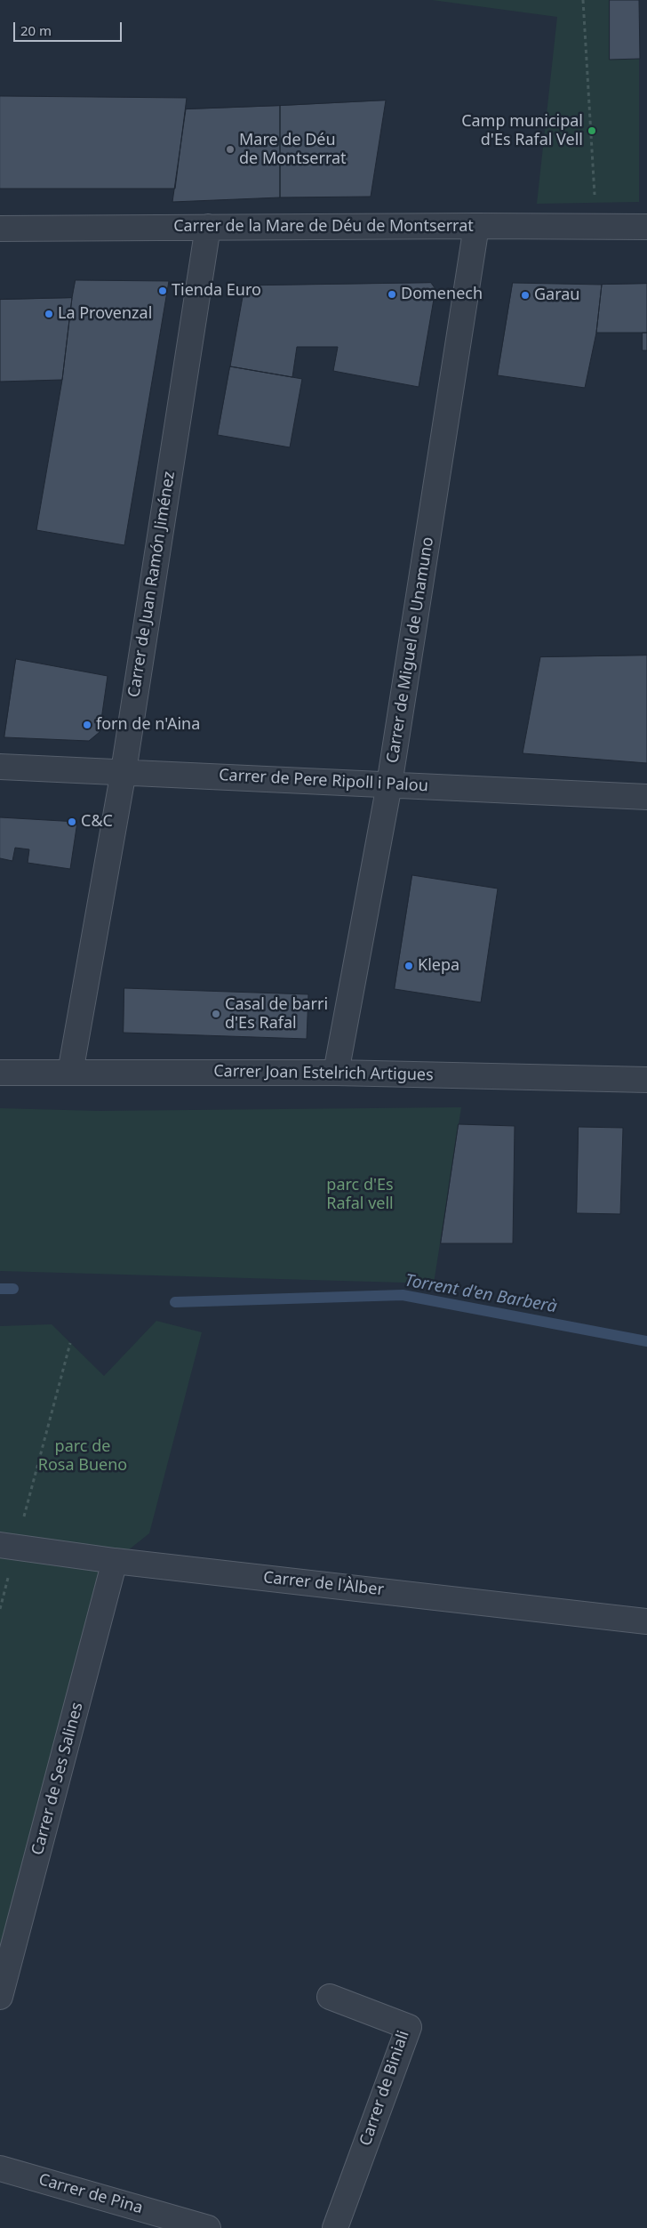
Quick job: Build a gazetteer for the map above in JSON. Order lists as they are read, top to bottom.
{
  "streets": {
    "street": [
      "Carrer de la Mare de Déu de Montserrat",
      "Carrer de Juan Ramón Jiménez",
      "Carrer de Miguel de Unamuno",
      "Carrer de Pere Ripoll i Palou",
      "Carrer Joan Estelrich Artigues",
      "Carrer de l'Àlber",
      "Carrer de Ses Salines",
      "Carrer de Biniali",
      "Carrer de Pina"
    ]
  },
  "crossings": [
    ["Carrer de la Mare de Déu de Montserrat", "Carrer de Juan Ramón Jiménez"],
    ["Carrer de la Mare de Déu de Montserrat", "Carrer de Miguel de Unamuno"],
    ["Carrer de Juan Ramón Jiménez", "Carrer de Pere Ripoll i Palou"],
    ["Carrer de Juan Ramón Jiménez", "Carrer Joan Estelrich Artigues"],
    ["Carrer de Miguel de Unamuno", "Carrer de Pere Ripoll i Palou"],
    ["Carrer de Miguel de Unamuno", "Carrer Joan Estelrich Artigues"],
    ["Carrer de l'Àlber", "Carrer de Ses Salines"]
  ],
  "water": ["Torrent d'en Barberà"],
  "parks": ["parc d'Es Rafal vell", "parc de Rosa Bueno"],
  "places": [
    "Camp municipal d'Es Rafal Vell",
    "Mare de Déu de Montserrat",
    "Tienda Euro",
    "Domenech",
    "Garau",
    "La Provenzal",
    "forn de n'Aina",
    "C&C",
    "Klepa",
    "Casal de barri d'Es Rafal"
  ],
  "scale_bar": "20 m"
}
